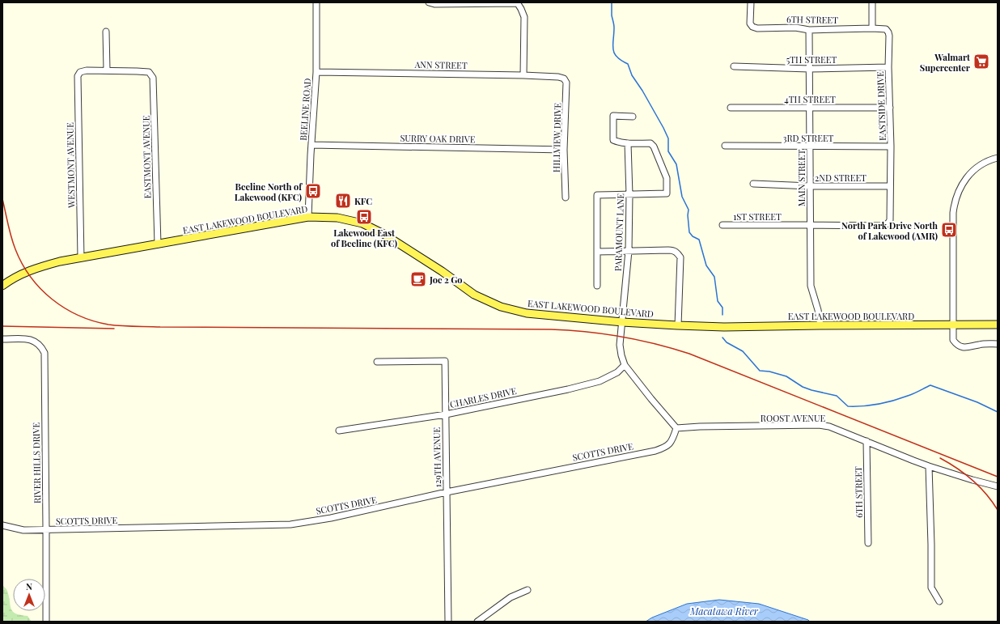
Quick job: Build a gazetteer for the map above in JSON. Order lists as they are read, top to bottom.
{
  "streets": {
    "main road": ["EAST LAKEWOOD BOULEVARD"],
    "street": [
      "6TH STREET",
      "5TH STREET",
      "ANN STREET",
      "4TH STREET",
      "EASTSIDE DRIVE",
      "BEELINE ROAD",
      "HILLVIEW DRIVE",
      "3RD STREET",
      "SURRY OAK DRIVE",
      "EASTMONT AVENUE",
      "WESTMONT AVENUE",
      "2ND STREET",
      "MAIN STREET",
      "1ST STREET",
      "PARAMOUNT LANE",
      "CHARLES DRIVE",
      "ROOST AVENUE",
      "SCOTTS DRIVE",
      "129TH AVENUE",
      "RIVER HILLS DRIVE"
    ]
  },
  "crossings": [
    ["6TH STREET", "EASTSIDE DRIVE"],
    ["6TH STREET", "MAIN STREET"],
    ["6TH STREET", "ROOST AVENUE"],
    ["5TH STREET", "EASTSIDE DRIVE"],
    ["5TH STREET", "MAIN STREET"],
    ["ANN STREET", "BEELINE ROAD"],
    ["ANN STREET", "HILLVIEW DRIVE"],
    ["4TH STREET", "EASTSIDE DRIVE"],
    ["4TH STREET", "MAIN STREET"],
    ["EASTSIDE DRIVE", "3RD STREET"],
    ["EASTSIDE DRIVE", "2ND STREET"],
    ["EASTSIDE DRIVE", "1ST STREET"],
    ["BEELINE ROAD", "SURRY OAK DRIVE"],
    ["BEELINE ROAD", "EAST LAKEWOOD BOULEVARD"],
    ["HILLVIEW DRIVE", "SURRY OAK DRIVE"],
    ["3RD STREET", "MAIN STREET"],
    ["EASTMONT AVENUE", "WESTMONT AVENUE"],
    ["EASTMONT AVENUE", "EAST LAKEWOOD BOULEVARD"],
    ["WESTMONT AVENUE", "EAST LAKEWOOD BOULEVARD"],
    ["2ND STREET", "MAIN STREET"],
    ["MAIN STREET", "1ST STREET"],
    ["MAIN STREET", "EAST LAKEWOOD BOULEVARD"],
    ["EAST LAKEWOOD BOULEVARD", "PARAMOUNT LANE"],
    ["CHARLES DRIVE", "129TH AVENUE"],
    ["ROOST AVENUE", "SCOTTS DRIVE"],
    ["SCOTTS DRIVE", "129TH AVENUE"],
    ["SCOTTS DRIVE", "RIVER HILLS DRIVE"]
  ],
  "water": ["Macatawa River"],
  "places": {
    "supermarket": ["Walmart Supercenter"],
    "bus stop": ["Beeline North of Lakewood (KFC)", "Lakewood East of Beeline (KFC)", "North Park Drive North of Lakewood (AMR)"],
    "restaurant": ["KFC"],
    "cafe": ["Joe 2 Go"]
  },
  "north": "top"
}
